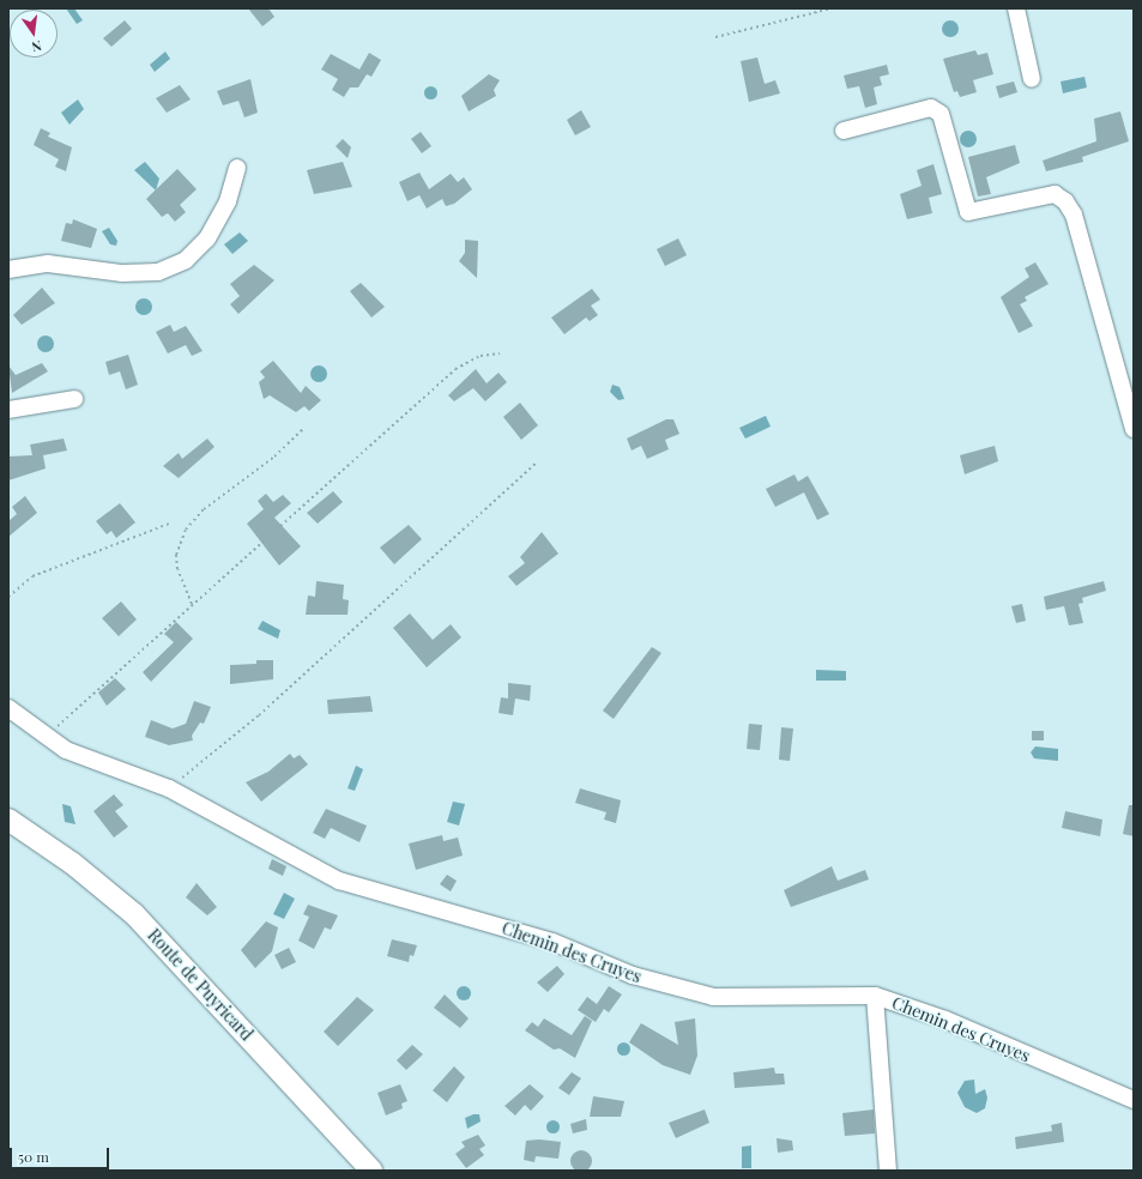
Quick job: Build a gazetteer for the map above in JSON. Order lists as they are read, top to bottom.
{
  "streets": {
    "main road": ["Route de Puyricard"],
    "street": ["Chemin des Cruyes"]
  },
  "scale_bar": "50 m",
  "north": "bottom"
}
